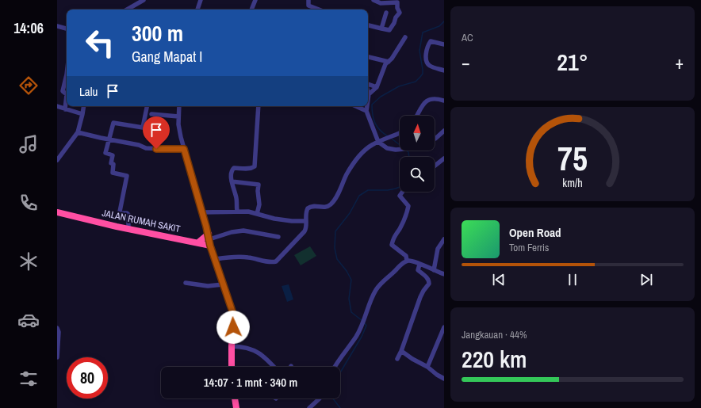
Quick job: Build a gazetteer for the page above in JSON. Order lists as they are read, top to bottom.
{
  "streets": {
    "highway": ["JALAN RUMAH SAKIT"]
  },
  "north": "top",
  "page": {
    "tabs": "14:06",
    "tile": [
      "AC",
      ["Jangkauan · 44%", "220 km"]
    ],
    "turn": ["300 m", "Gang Mapat I"],
    "heat": ["−", "21°", "+"],
    "then": "Lalu",
    "song": ["Open Road", "Tom Ferris"],
    "limit": "80",
    "trip": "14:07 · 1 mnt · 340 m",
    "gauge": ["75", "km/h"]
  }
}
